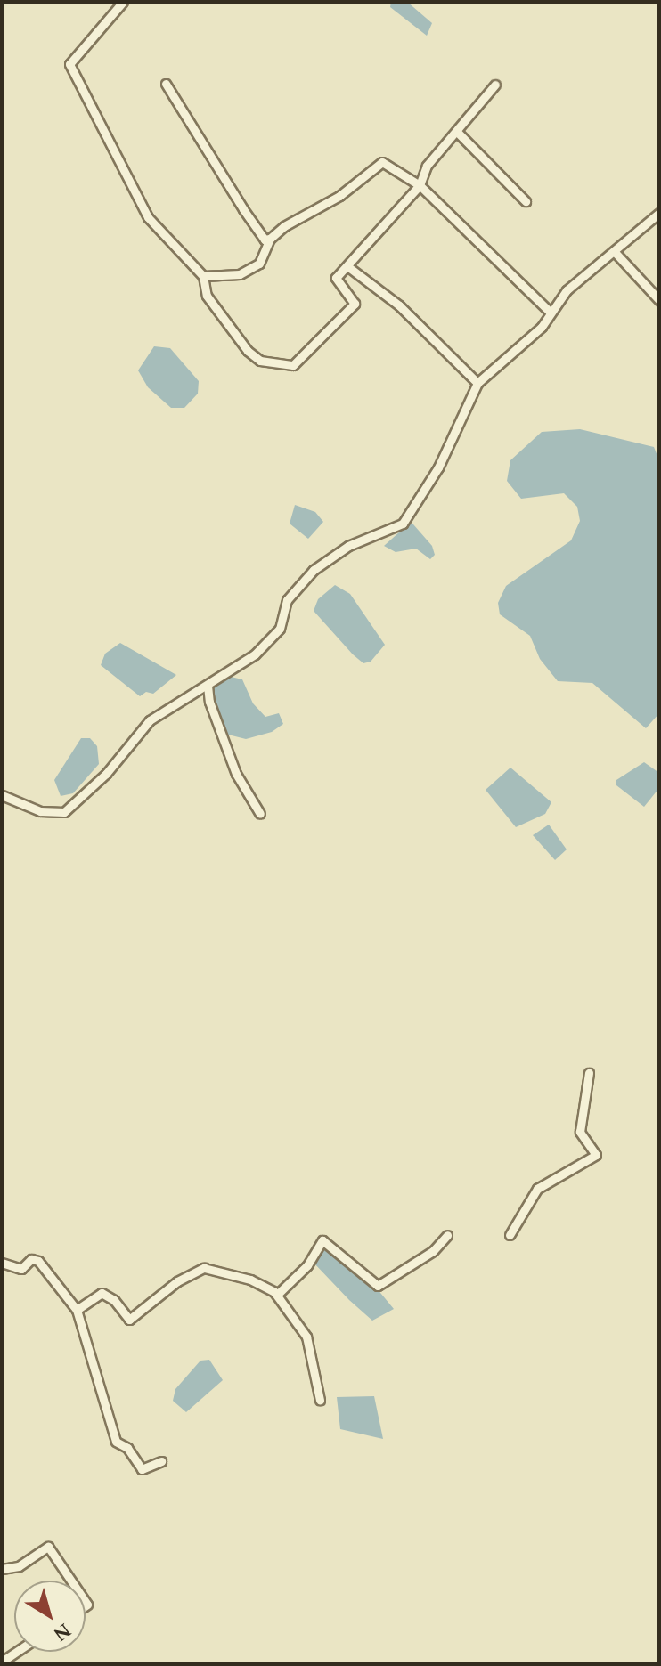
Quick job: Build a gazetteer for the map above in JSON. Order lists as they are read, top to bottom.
{
  "north": "bottom right"
}
